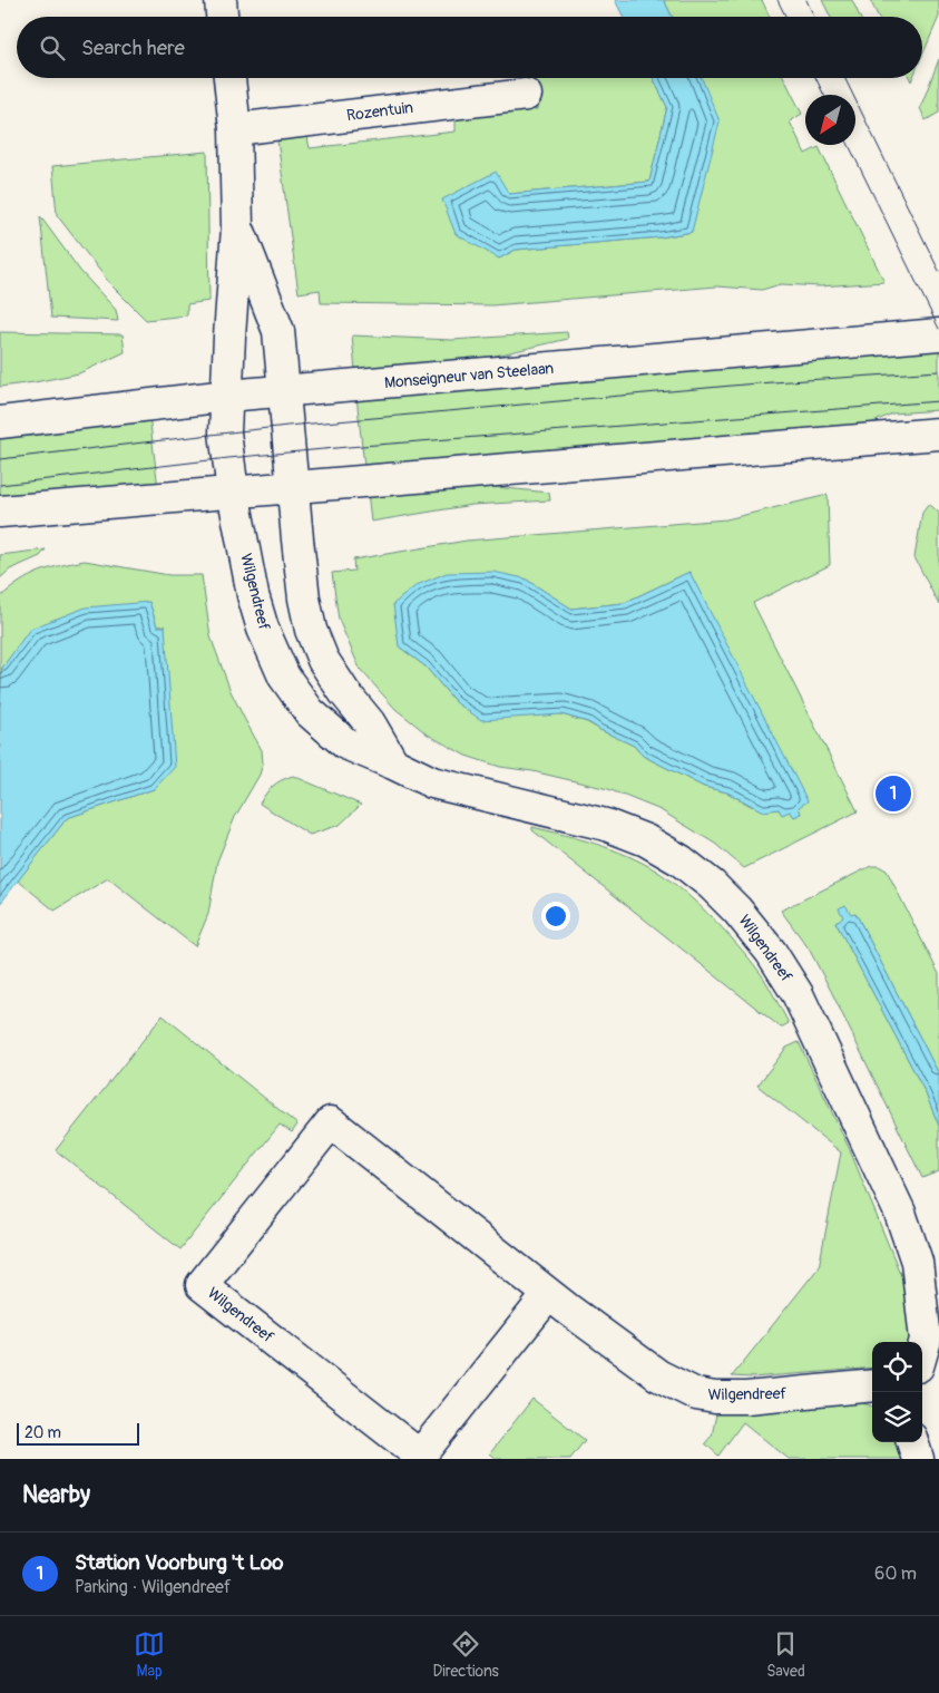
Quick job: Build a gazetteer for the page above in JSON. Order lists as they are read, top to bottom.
{
  "streets": {
    "street": ["Rozentuin", "Monseigneur van Steelaan", "Wilgendreef"]
  },
  "crossings": [
    ["Monseigneur van Steelaan", "Wilgendreef"]
  ],
  "scale_bar": "20 m",
  "north": "bottom left",
  "page": {
    "search": "Search here",
    "pins": "1",
    "scale": "20 m",
    "heading": "Nearby",
    "list": [
      {
        "mark": "1",
        "name": "Station Voorburg 't Loo",
        "note": "Parking · Wilgendreef",
        "value": "60 m"
      }
    ],
    "nav": ["Map", "Directions", "Saved"]
  }
}
